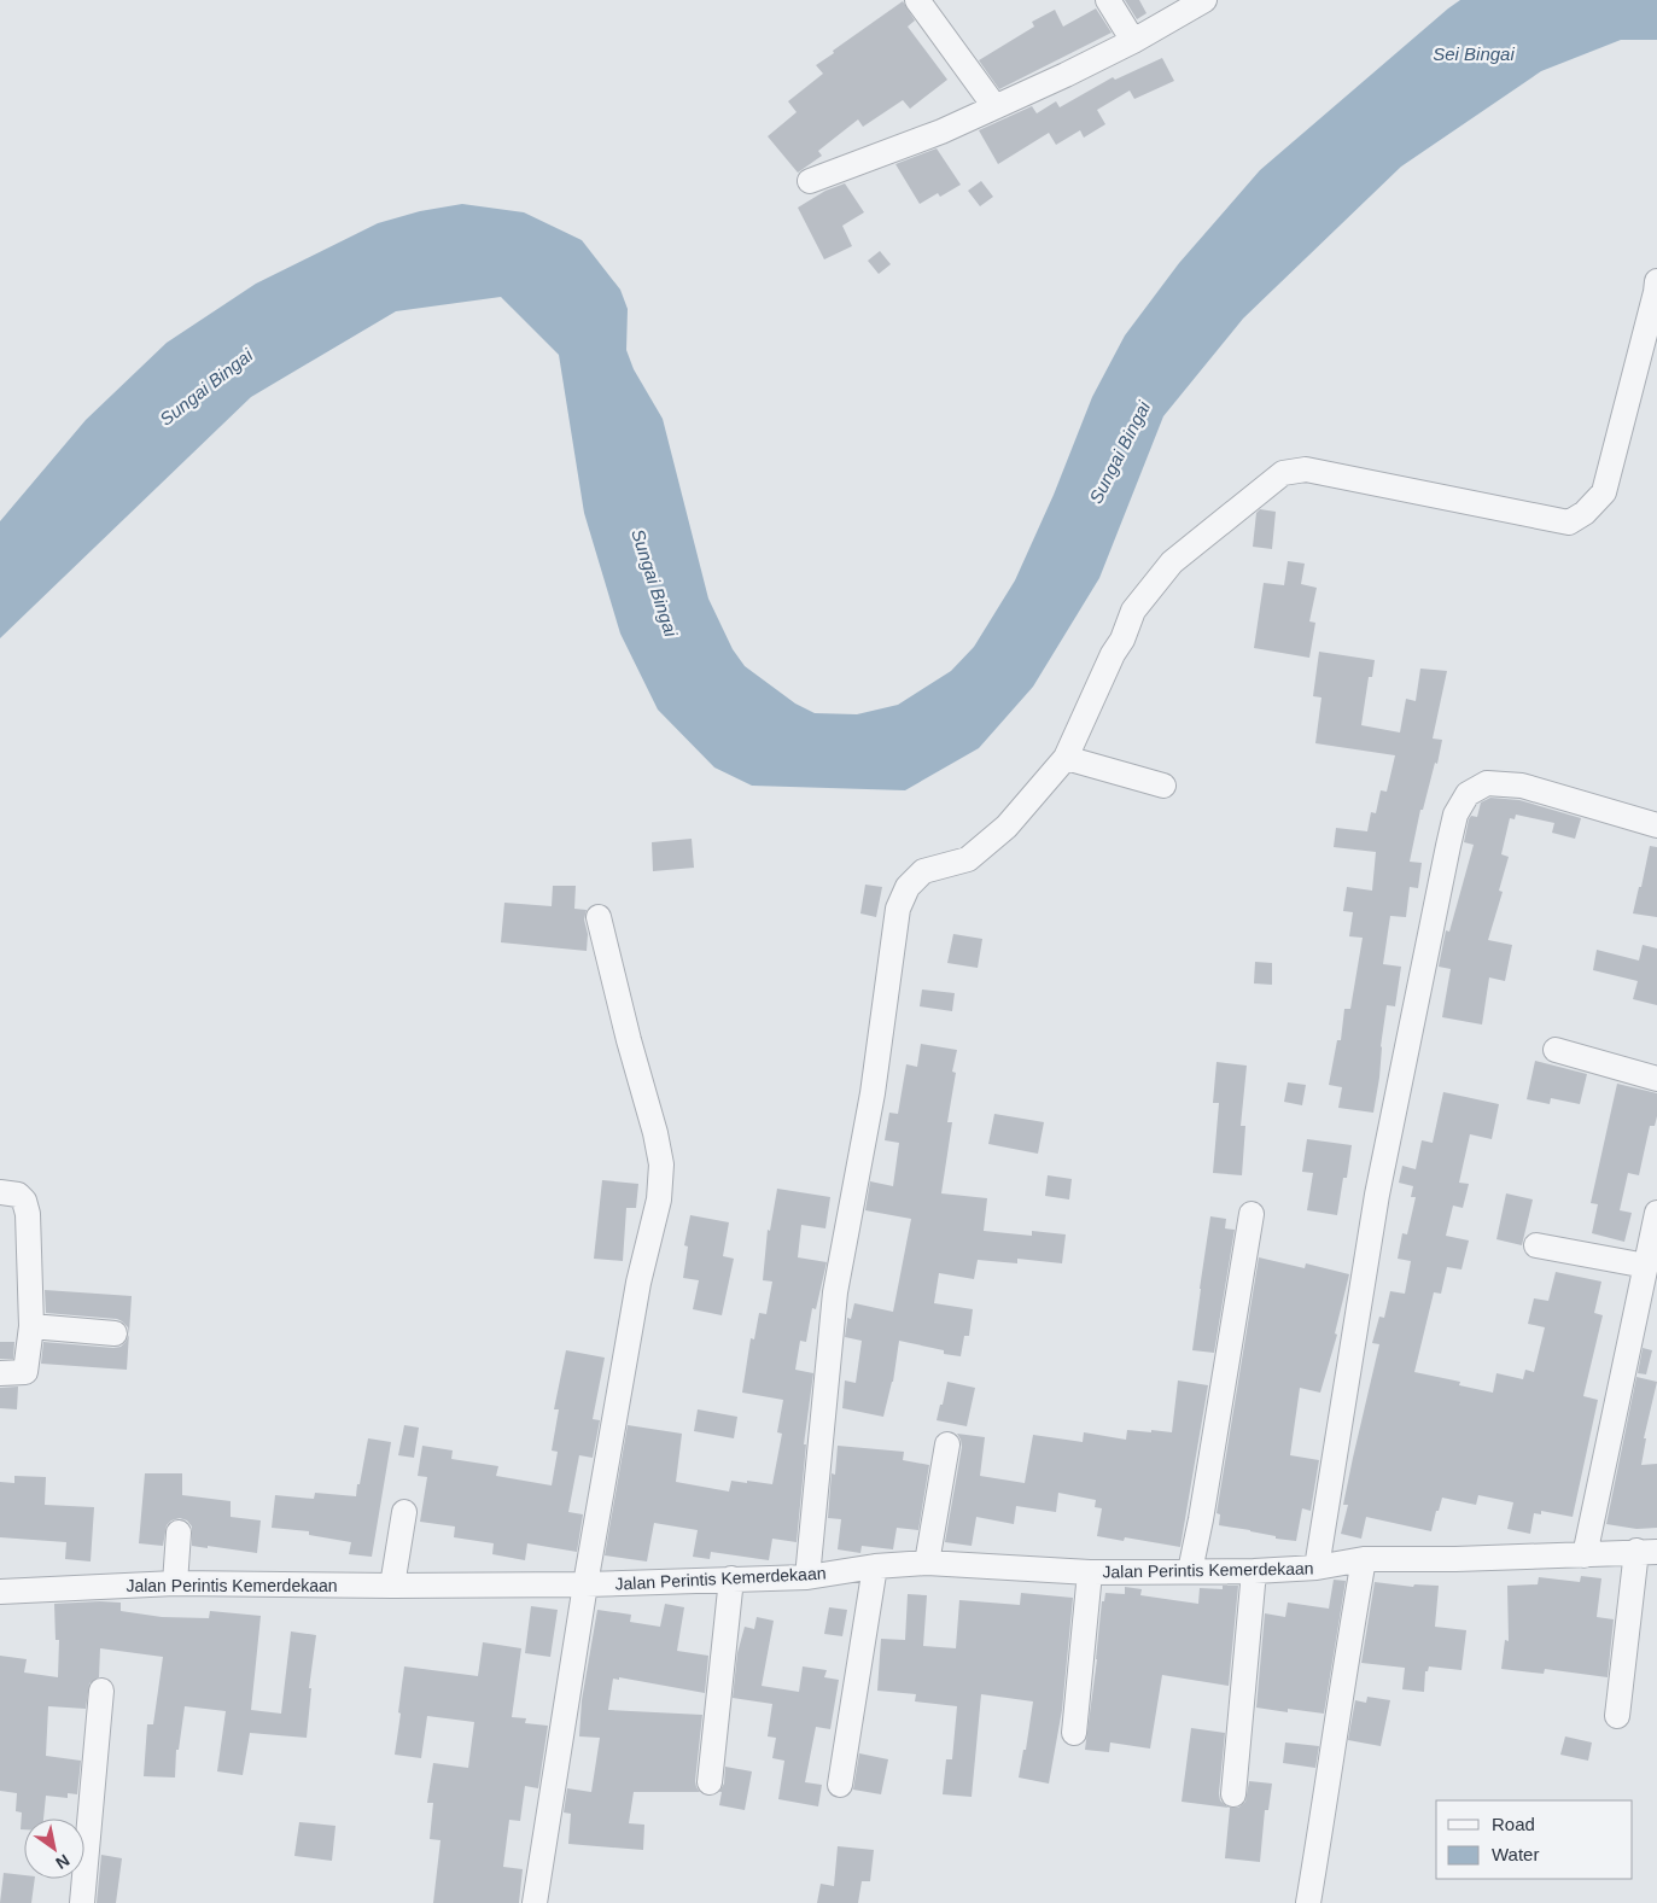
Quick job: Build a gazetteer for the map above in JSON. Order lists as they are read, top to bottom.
{
  "streets": {
    "street": ["Jalan Perintis Kemerdekaan"]
  },
  "water": ["Sei Bingai", "Sungai Bingai"],
  "legend": ["Road", "Water"],
  "north": "bottom right"
}
